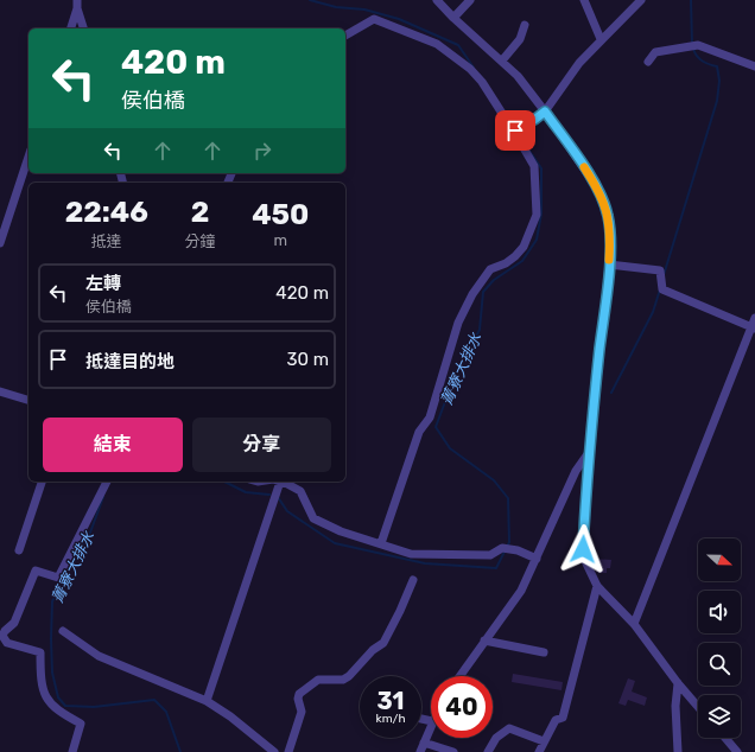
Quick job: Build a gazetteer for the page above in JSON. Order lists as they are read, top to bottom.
{
  "water": ["菁寮大排水"],
  "north": "right",
  "page": {
    "turn": ["420 m", "侯伯橋"],
    "eta": [
      "22:46",
      "抵達",
      "2",
      "分鐘",
      "450",
      "m"
    ],
    "list": [
      {
        "name": "左轉",
        "note": "侯伯橋",
        "value": "420 m"
      },
      {
        "name": "抵達目的地",
        "value": "30 m"
      }
    ],
    "buttons": ["結束", "分享"],
    "speed": "31 km/h",
    "limit": "40"
  }
}
